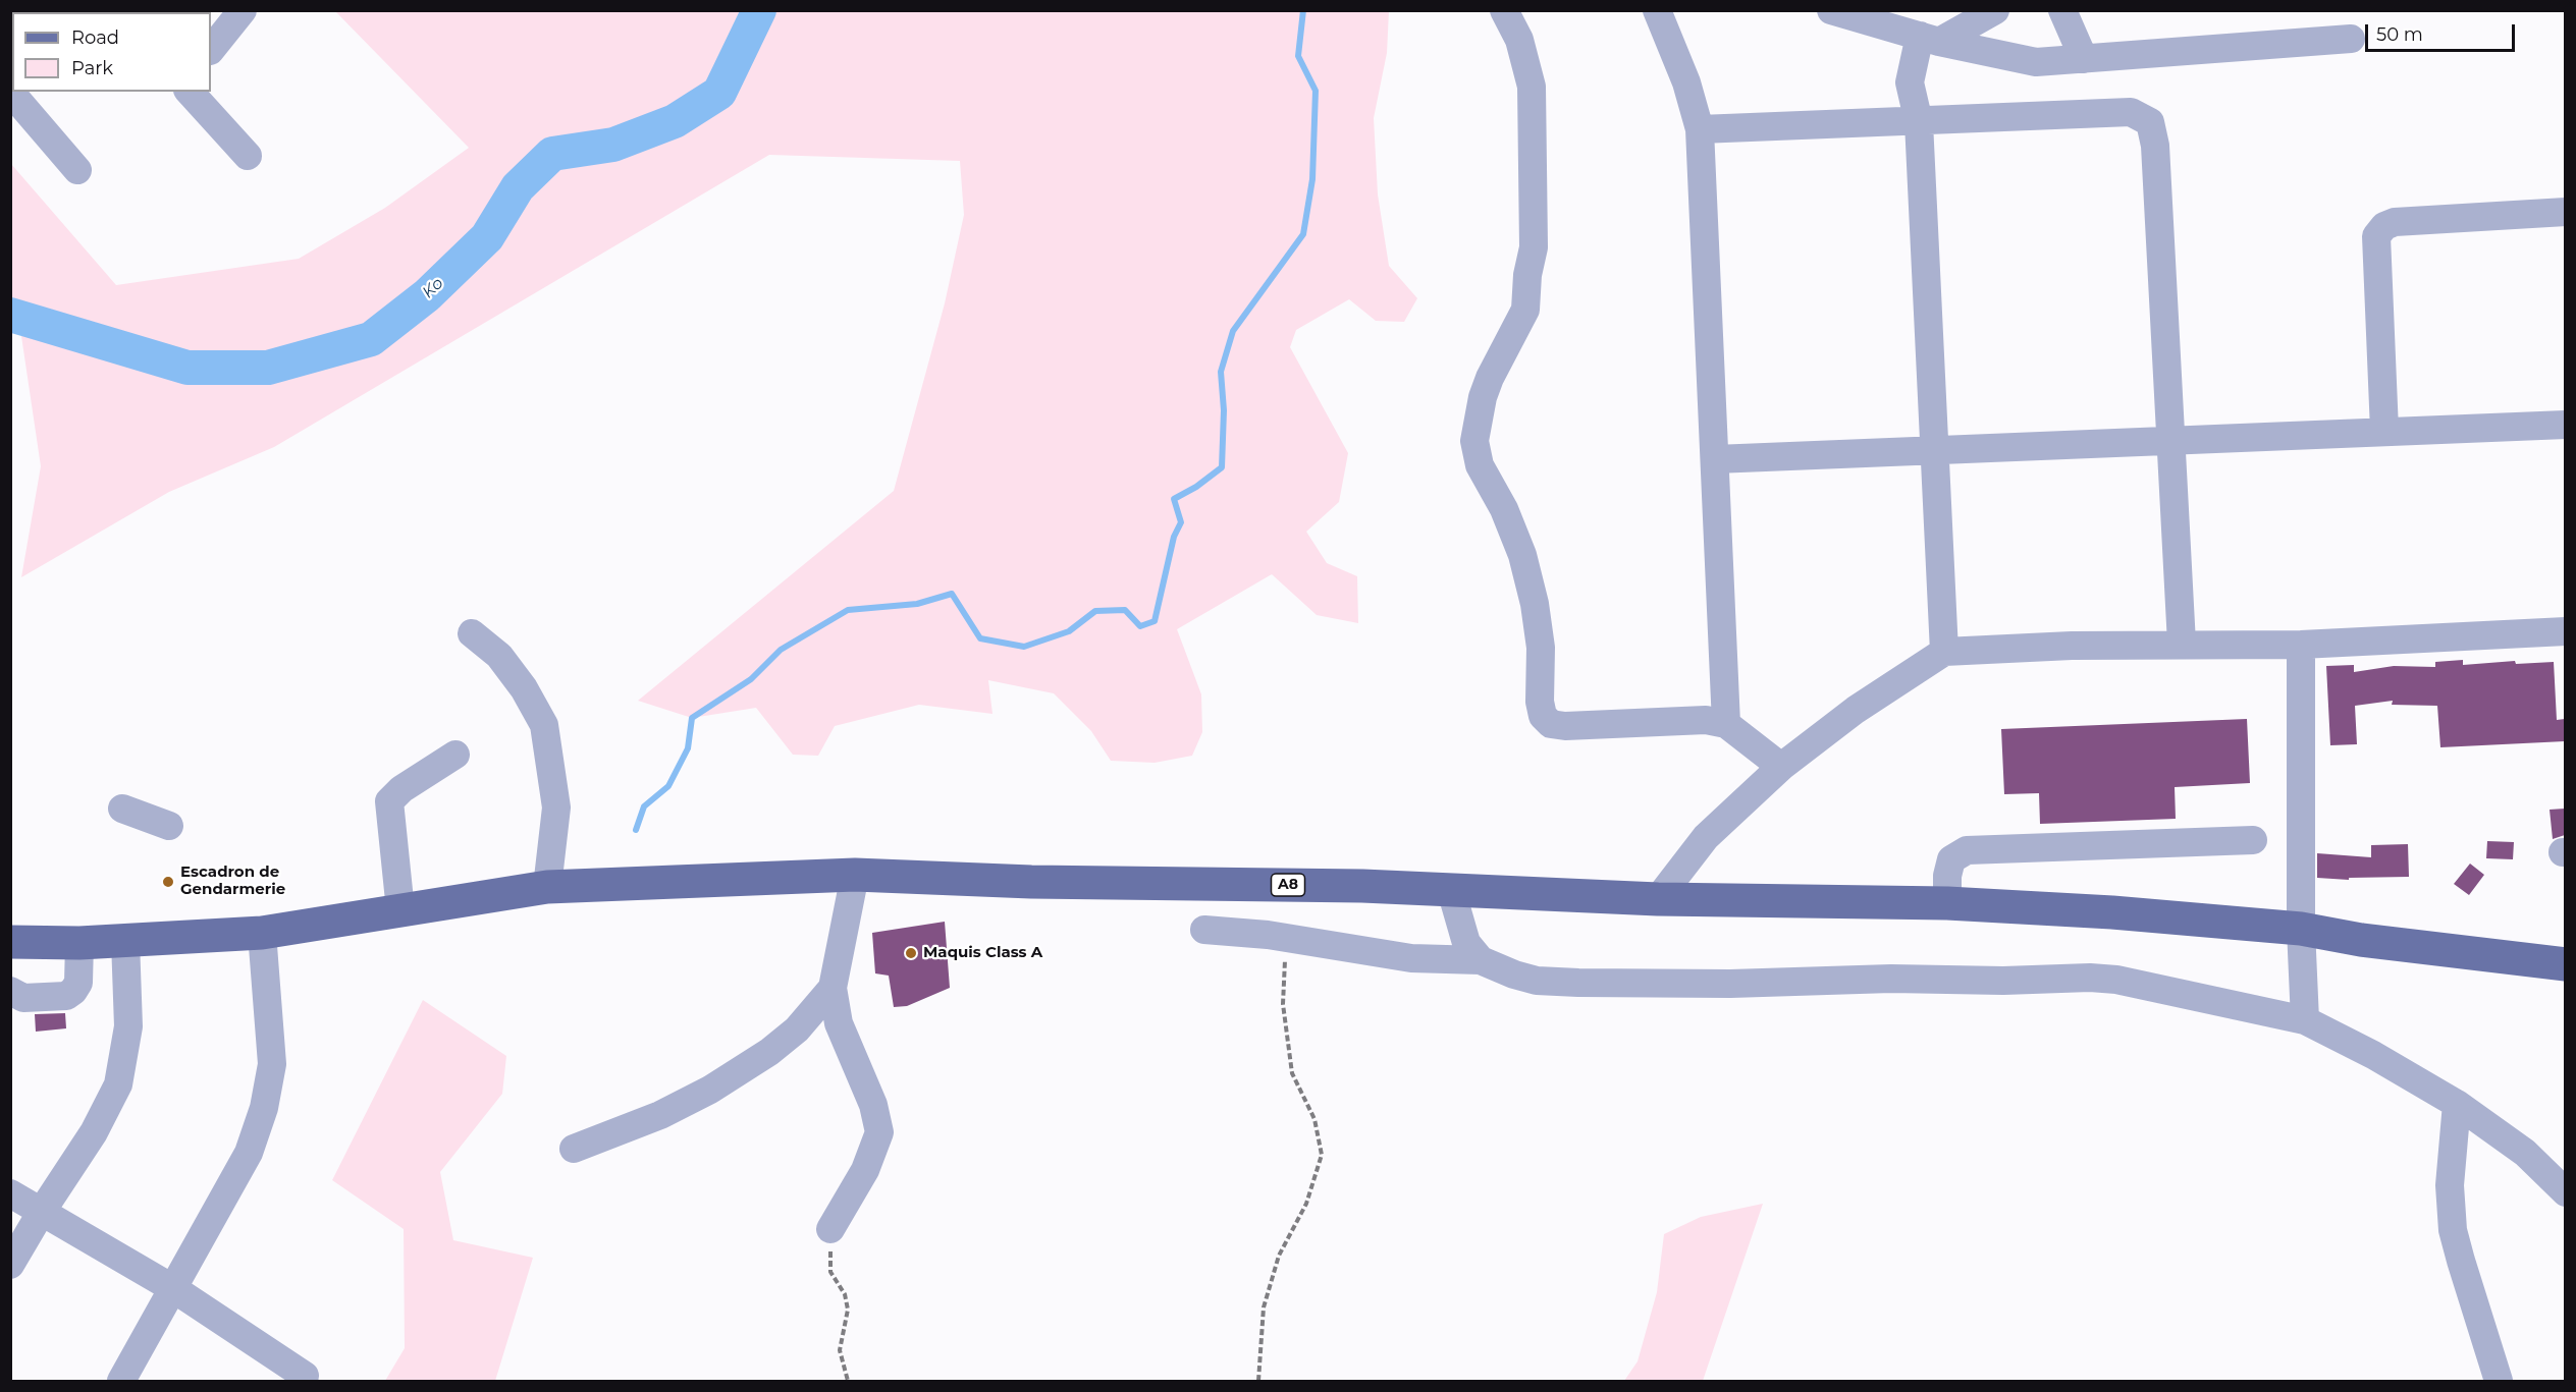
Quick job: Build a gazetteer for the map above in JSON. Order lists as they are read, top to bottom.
{
  "streets": {
    "main road": ["A8"]
  },
  "water": ["Ko"],
  "places": ["Escadron de Gendarmerie", "Maquis Class A"],
  "legend": ["Road", "Park"],
  "scale_bar": "50 m"
}
